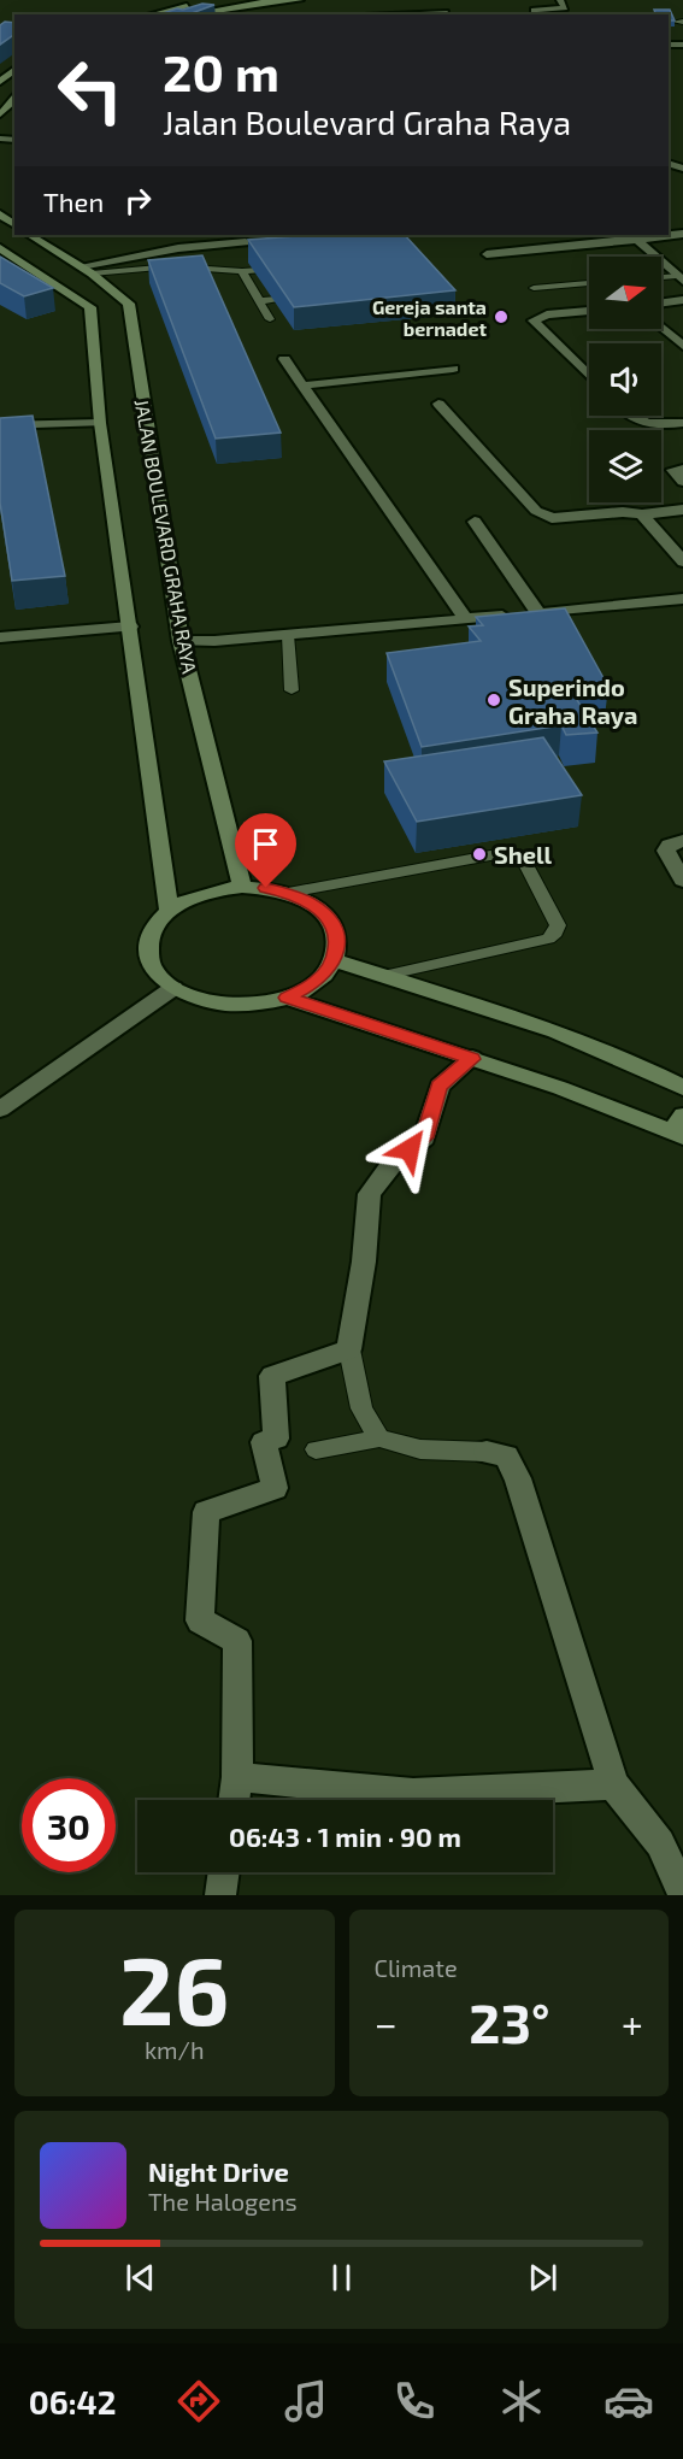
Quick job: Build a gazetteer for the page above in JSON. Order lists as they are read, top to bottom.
{
  "streets": {
    "main road": ["JALAN BOULEVARD GRAHA RAYA"]
  },
  "places": ["Gereja santa bernadet", "Superindo Graha Raya", "Shell"],
  "north": "right",
  "page": {
    "turn": ["20 m", "Jalan Boulevard Graha Raya"],
    "then": "Then",
    "limit": "30",
    "trip": "06:43 · 1 min · 90 m",
    "tile": [
      ["26", "km/h"],
      "Climate"
    ],
    "heat": ["−", "23°", "+"],
    "song": ["Night Drive", "The Halogens"],
    "tabs": "06:42"
  }
}
